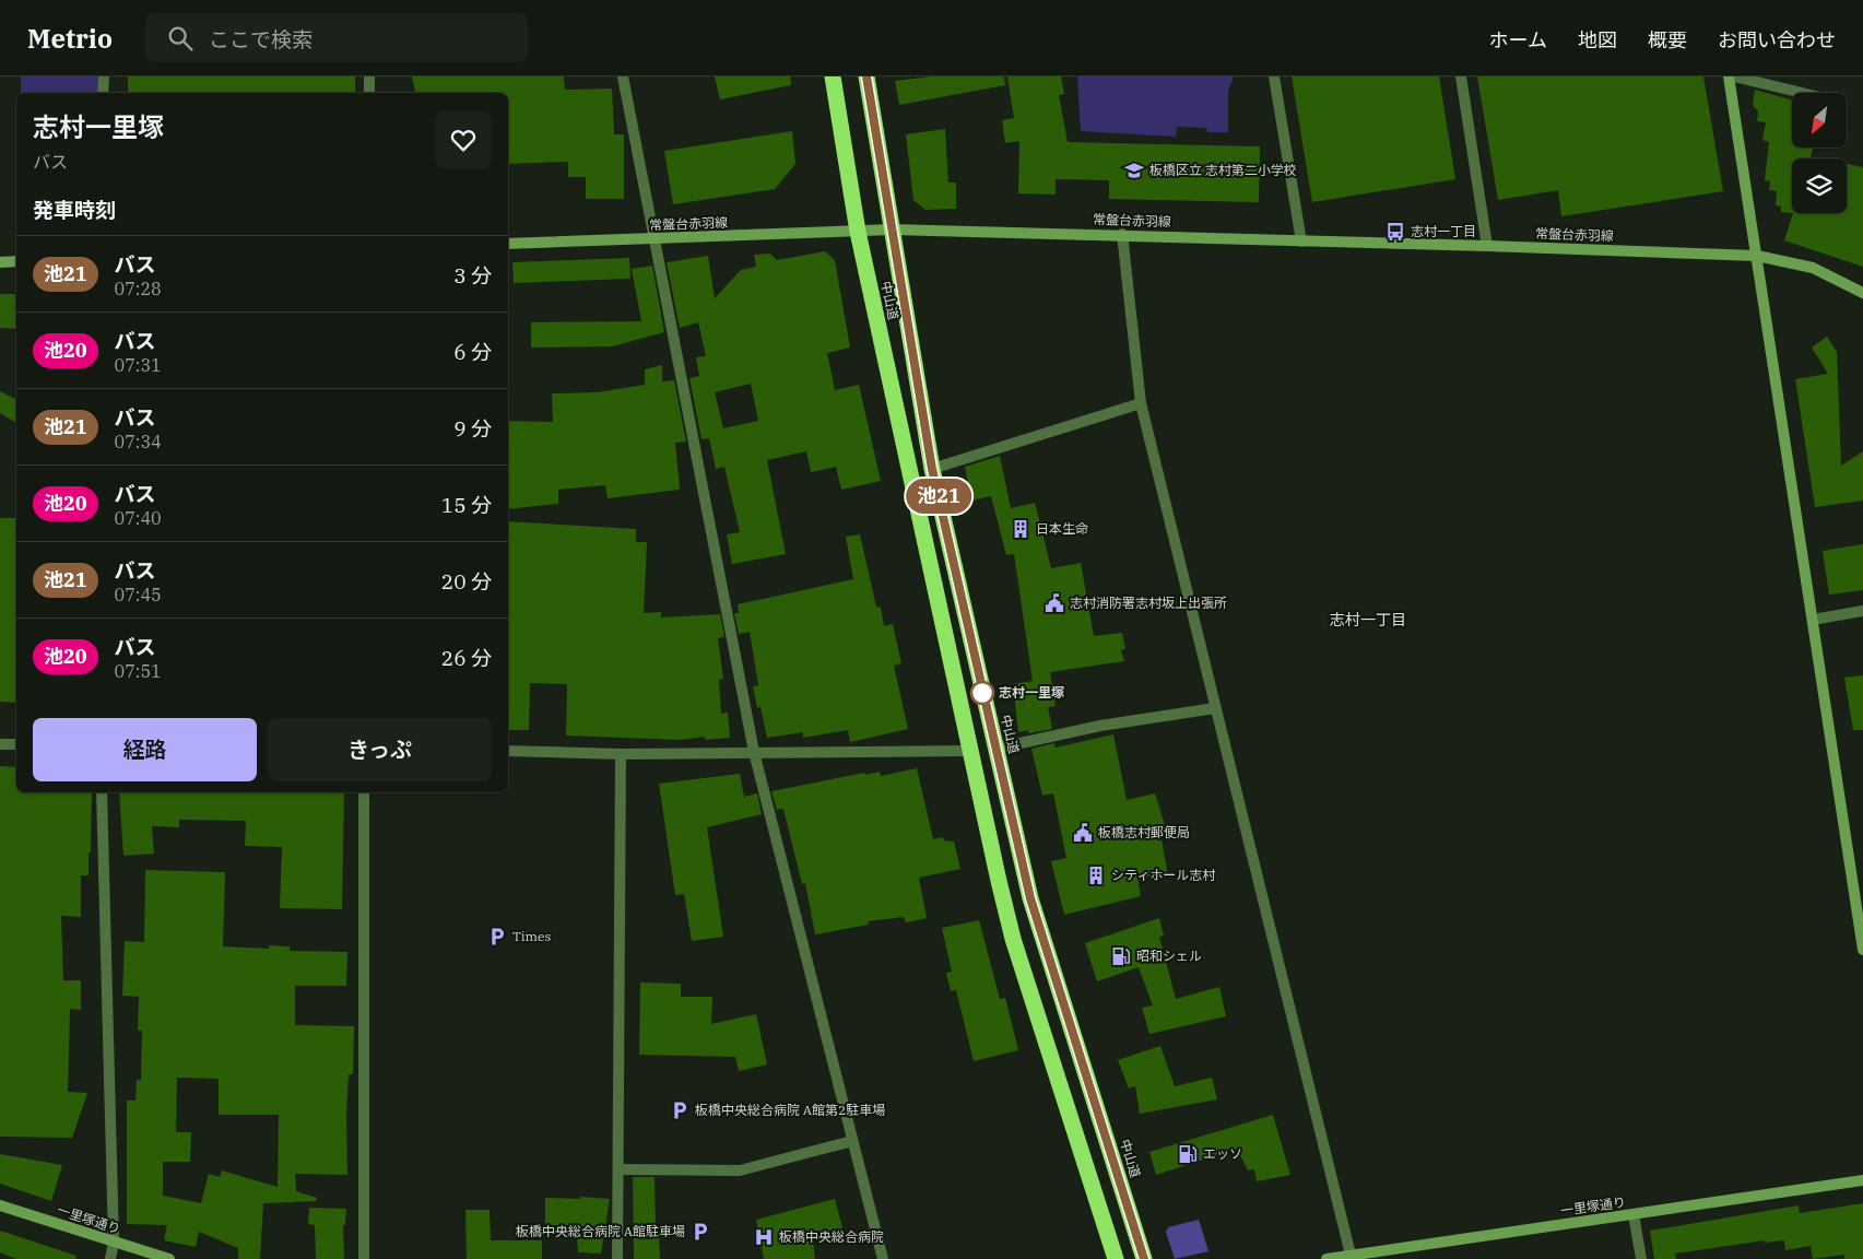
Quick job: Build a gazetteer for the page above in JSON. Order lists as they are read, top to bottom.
{
  "streets": {
    "highway": ["中山道"],
    "street": ["常盤台赤羽線", "一里塚通り"]
  },
  "crossings": [
    ["常盤台赤羽線", "中山道"]
  ],
  "districts": ["志村一丁目"],
  "places": {
    "school or university": ["板橋区立 志村第二小学校"],
    "bus stop": ["志村一丁目"],
    "building": ["日本生命", "シティホール志村"],
    "public building": ["志村消防署志村坂上出張所", "板橋志村郵便局"],
    "other": ["志村一里塚"],
    "parking": ["Times", "板橋中央総合病院 A館第2駐車場", "板橋中央総合病院 A館駐車場"],
    "fuel station": ["昭和シェル", "エッソ"],
    "hospital": ["板橋中央総合病院"]
  },
  "lines": ["bus line 池21"],
  "north": "bottom left",
  "page": {
    "header": "Metrio",
    "search": "ここで検索",
    "nav": [
      "ホーム",
      "地図",
      "概要",
      "お問い合わせ"
    ],
    "on_map": "池21",
    "heading": [
      ["志村一里塚", "バス"],
      "発車時刻"
    ],
    "list": [
      {
        "mark": "池21",
        "name": "バス",
        "note": "07:28",
        "value": "3 分"
      },
      {
        "mark": "池20",
        "name": "バス",
        "note": "07:31",
        "value": "6 分"
      },
      {
        "mark": "池21",
        "name": "バス",
        "note": "07:34",
        "value": "9 分"
      },
      {
        "mark": "池20",
        "name": "バス",
        "note": "07:40",
        "value": "15 分"
      },
      {
        "mark": "池21",
        "name": "バス",
        "note": "07:45",
        "value": "20 分"
      },
      {
        "mark": "池20",
        "name": "バス",
        "note": "07:51",
        "value": "26 分"
      }
    ],
    "buttons": ["経路", "きっぷ"]
  }
}
